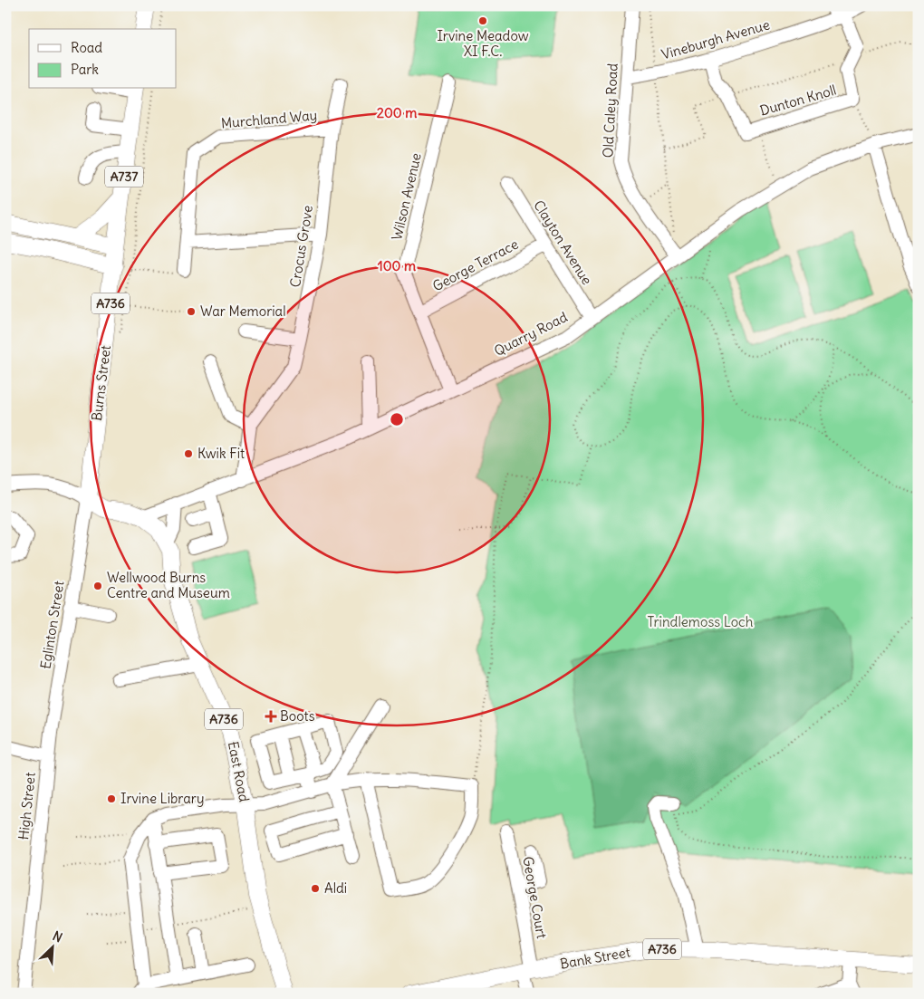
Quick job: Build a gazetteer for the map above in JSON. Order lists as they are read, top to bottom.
{
  "streets": {
    "main road": [
      "A737",
      "A736",
      "Burns Street",
      "East Road",
      "Bank Street"
    ],
    "street": [
      "Vineburgh Avenue",
      "Dunton Knoll",
      "Old Caley Road",
      "Murchland Way",
      "Wilson Avenue",
      "Clayton Avenue",
      "Crocus Grove",
      "George Terrace",
      "Quarry Road",
      "Eglinton Street",
      "High Street",
      "George Court"
    ]
  },
  "crossings": [
    ["Vineburgh Avenue", "Dunton Knoll"],
    ["Vineburgh Avenue", "Old Caley Road"],
    ["Old Caley Road", "Quarry Road"],
    ["Murchland Way", "Crocus Grove"],
    ["A737", "Burns Street"],
    ["Wilson Avenue", "George Terrace"],
    ["Wilson Avenue", "Quarry Road"],
    ["Clayton Avenue", "George Terrace"],
    ["Clayton Avenue", "Quarry Road"],
    ["Crocus Grove", "Quarry Road"],
    ["Quarry Road", "East Road"],
    ["Burns Street", "Eglinton Street"],
    ["Burns Street", "East Road"],
    ["Eglinton Street", "East Road"],
    ["Eglinton Street", "High Street"],
    ["George Court", "Bank Street"]
  ],
  "parks": ["Trindlemoss Loch"],
  "places": {
    "other": [
      "Irvine Meadow XI F.C.",
      "War Memorial",
      "Kwik Fit",
      "Wellwood Burns Centre and Museum",
      "Irvine Library",
      "Aldi"
    ],
    "health": ["Boots"]
  },
  "legend": ["Road", "Park"],
  "north": "top right",
  "rings": ["200 m", "100 m"]
}
